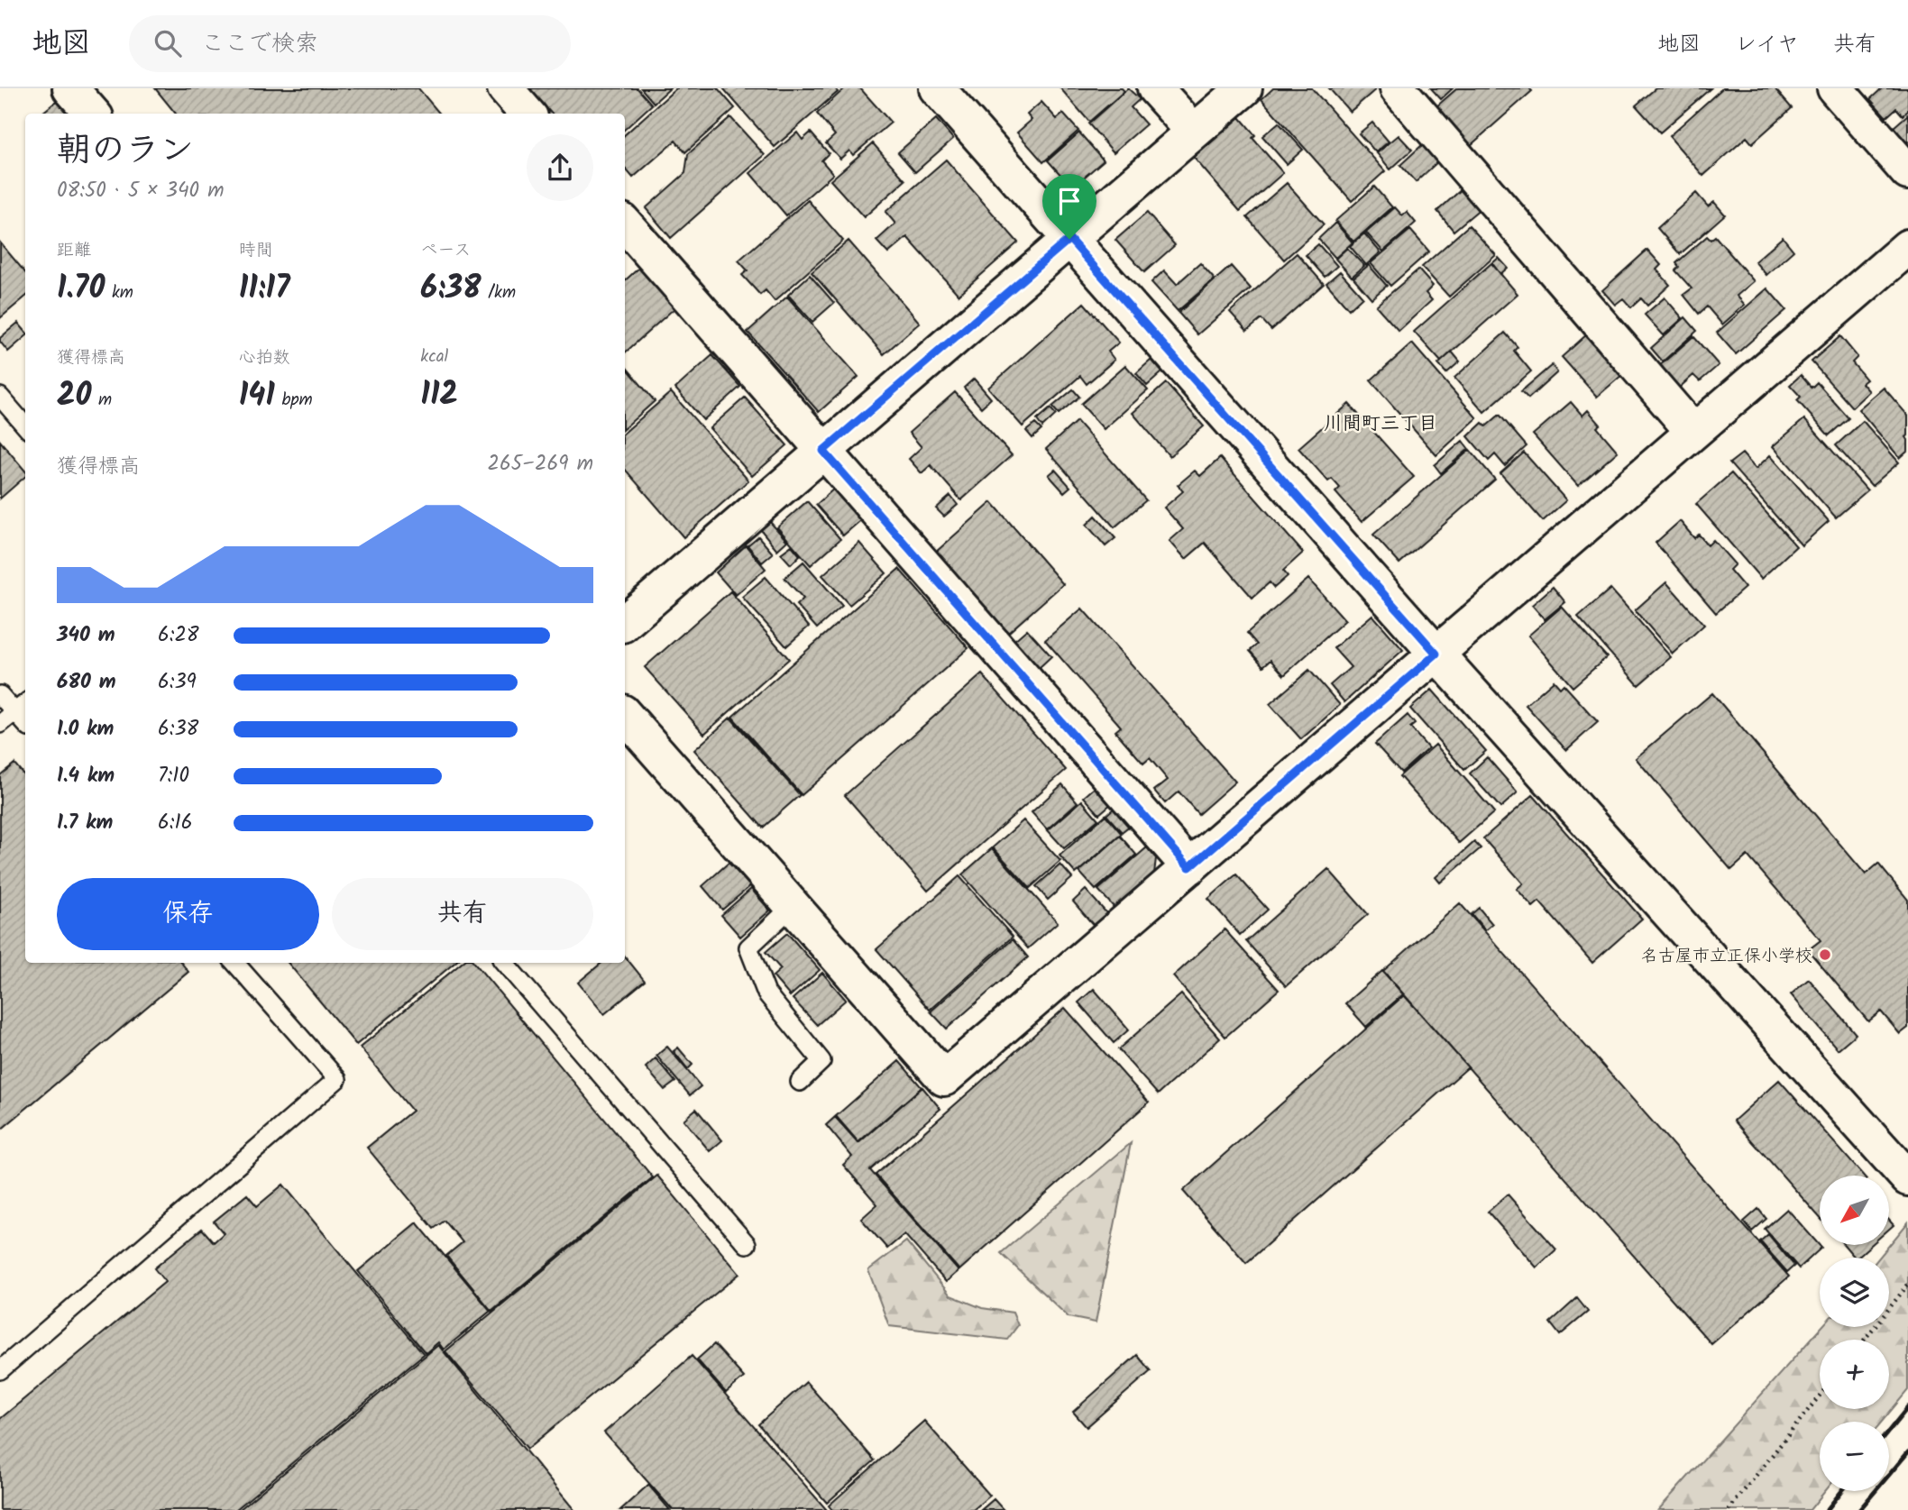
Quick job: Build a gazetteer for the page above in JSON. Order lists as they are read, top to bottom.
{
  "districts": ["川間町三丁目"],
  "places": ["名古屋市立正保小学校"],
  "north": "bottom left",
  "page": {
    "header": "地図",
    "search": "ここで検索",
    "nav": ["地図", "レイヤ", "共有"],
    "heading": ["朝のラン", "08:50 · 5 × 340 m"],
    "stats": [
      ["距離", "1.70 km"],
      ["時間", "11:17"],
      ["ペース", "6:38 /km"],
      ["獲得標高", "20 m"],
      ["心拍数", "141 bpm"],
      ["kcal", "112"]
    ],
    "chart": ["獲得標高", "265–269 m"],
    "list": [
      {
        "name": "340 m",
        "note": "6:28"
      },
      {
        "name": "680 m",
        "note": "6:39"
      },
      {
        "name": "1.0 km",
        "note": "6:38"
      },
      {
        "name": "1.4 km",
        "note": "7:10"
      },
      {
        "name": "1.7 km",
        "note": "6:16"
      }
    ],
    "buttons": ["保存", "共有"],
    "map_buttons": ["+", "−"]
  }
}
